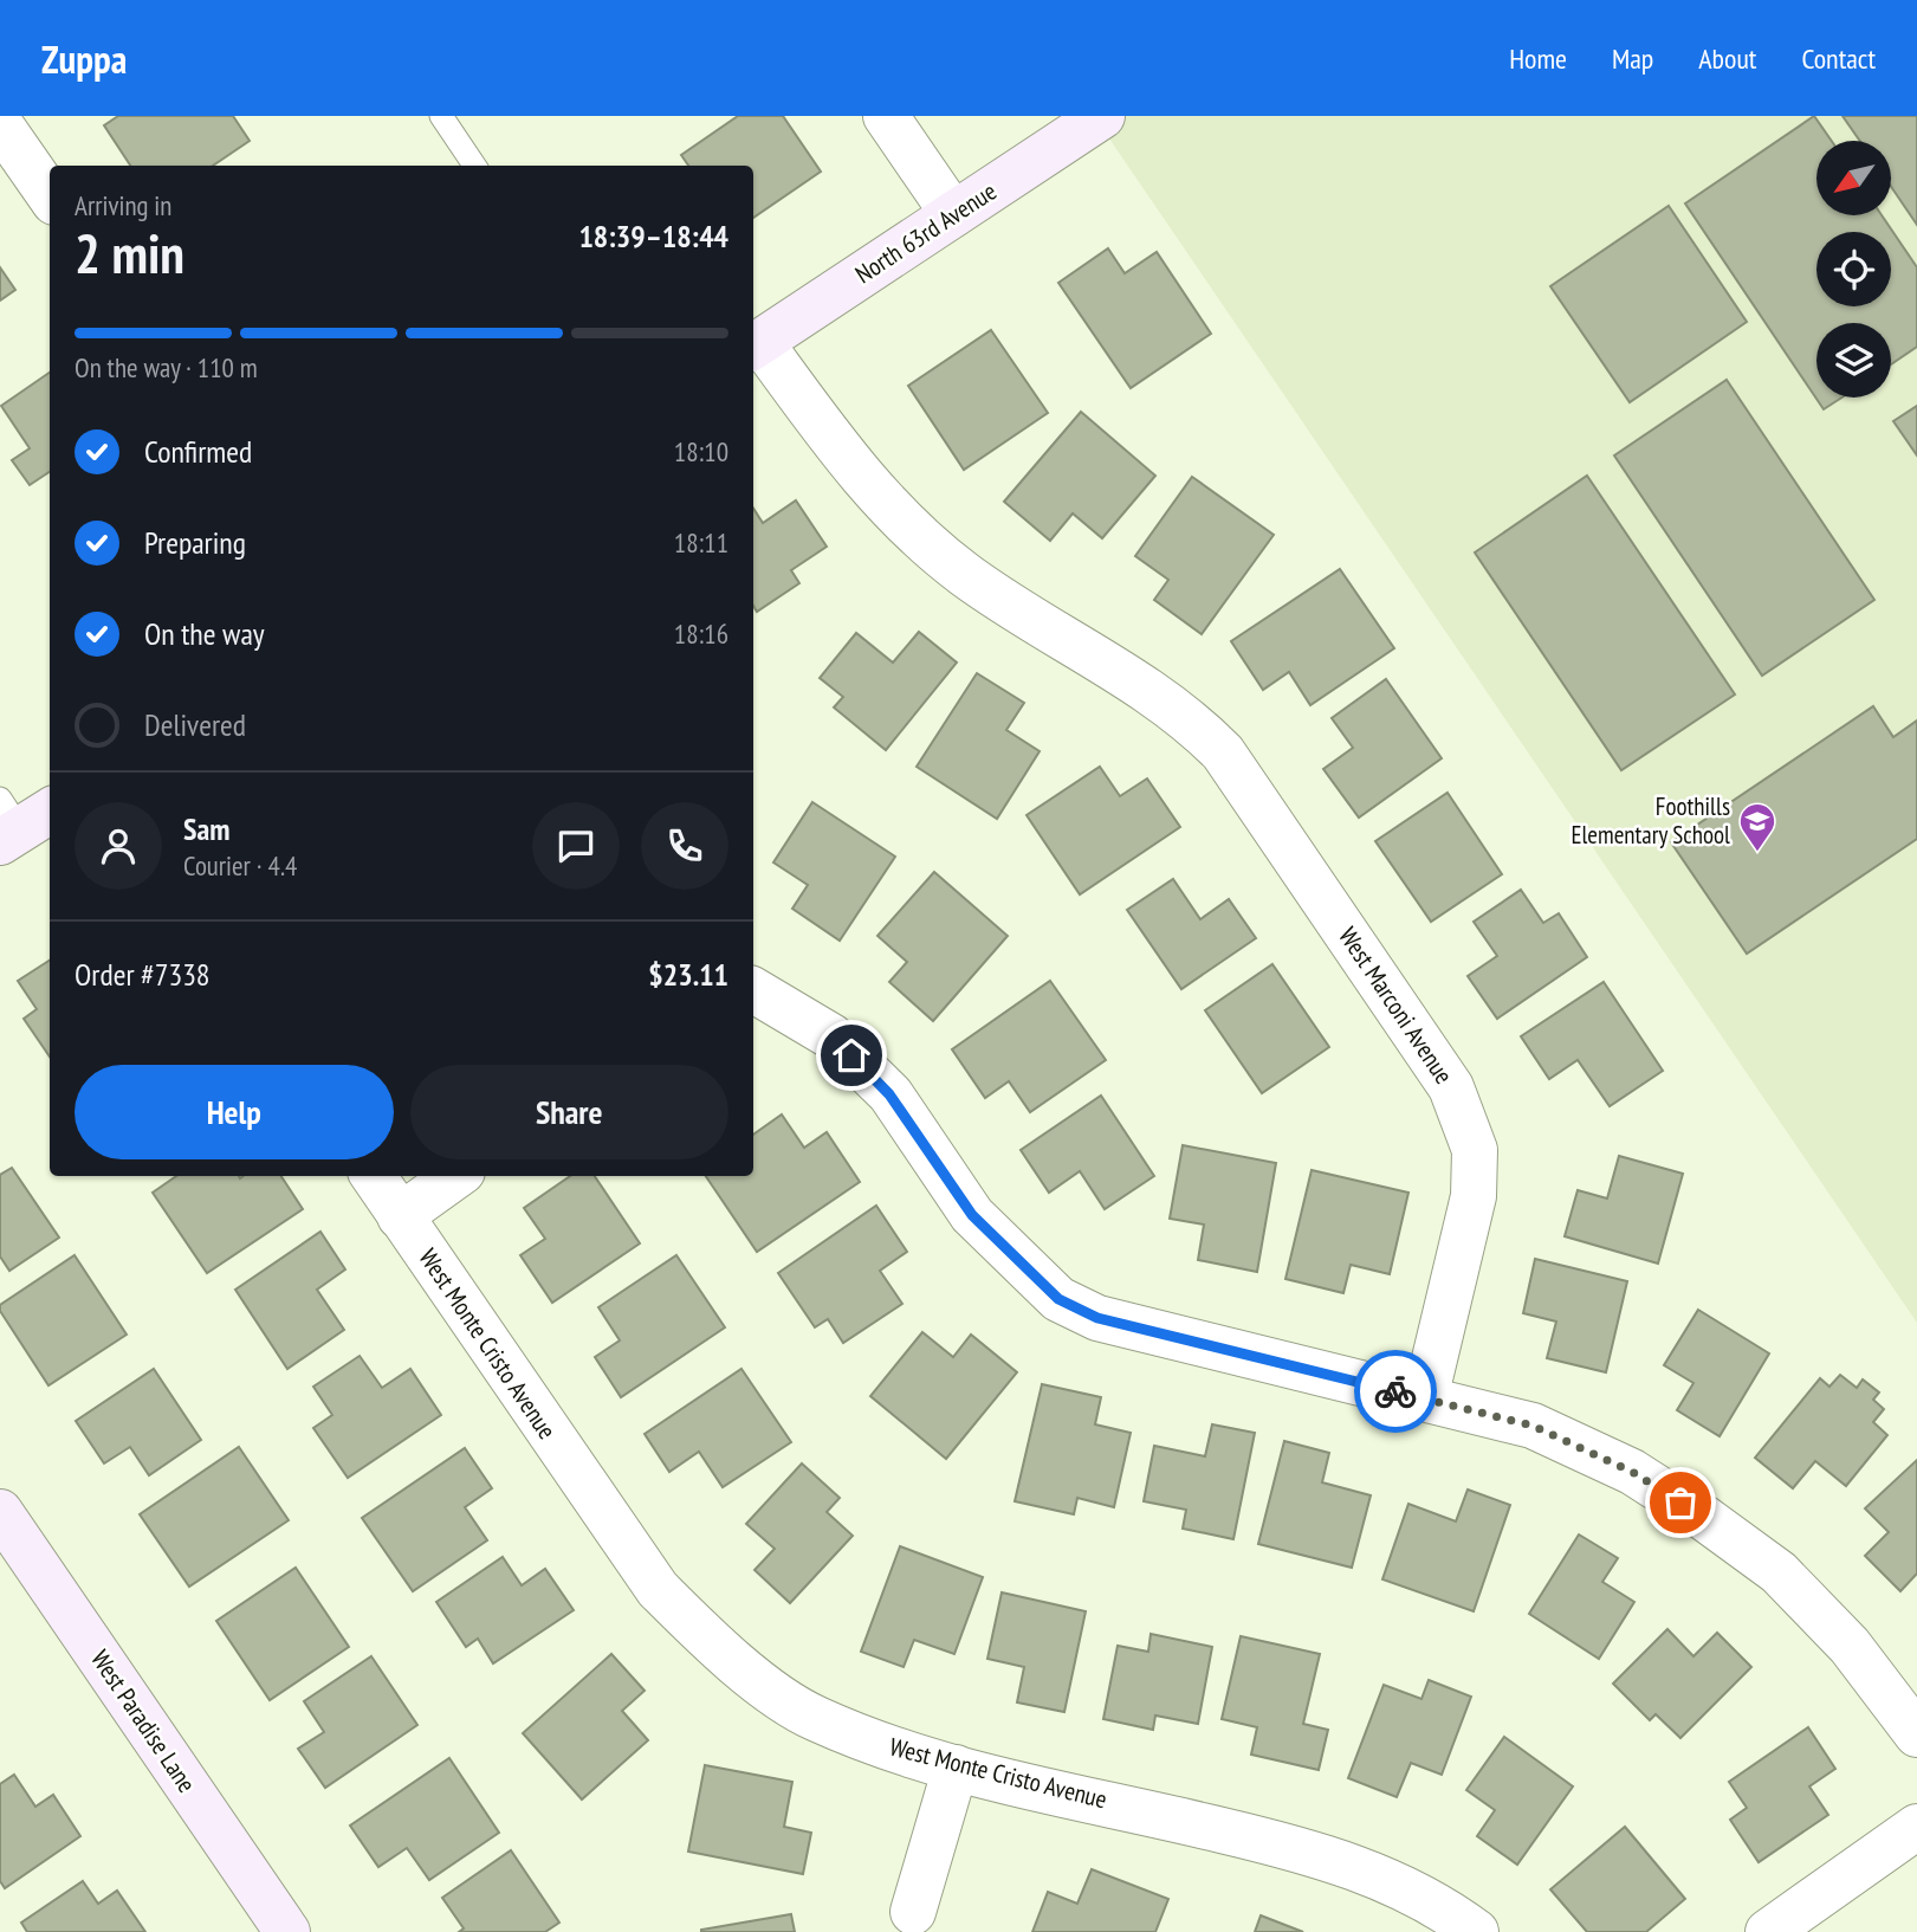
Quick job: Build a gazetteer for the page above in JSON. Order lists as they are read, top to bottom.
{
  "streets": {
    "street": [
      "North 63rd Avenue",
      "West Marconi Avenue",
      "West Monte Cristo Avenue",
      "West Paradise Lane"
    ]
  },
  "crossings": [
    ["North 63rd Avenue", "West Marconi Avenue"]
  ],
  "places": {
    "school or university": ["Foothills Elementary School"]
  },
  "north": "bottom left",
  "page": {
    "header": "Zuppa",
    "nav": [
      "Home",
      "Map",
      "About",
      "Contact"
    ],
    "heading": ["2 min", "Arriving in", "18:39–18:44"],
    "panel": [
      "Sam",
      "Courier · 4.4",
      "Order #7338",
      "$23.11"
    ],
    "bar": "On the way · 110 m",
    "list": [
      ["Confirmed", "18:10"],
      ["Preparing", "18:11"],
      ["On the way", "18:16"],
      "Delivered"
    ],
    "buttons": ["Help", "Share"]
  }
}
